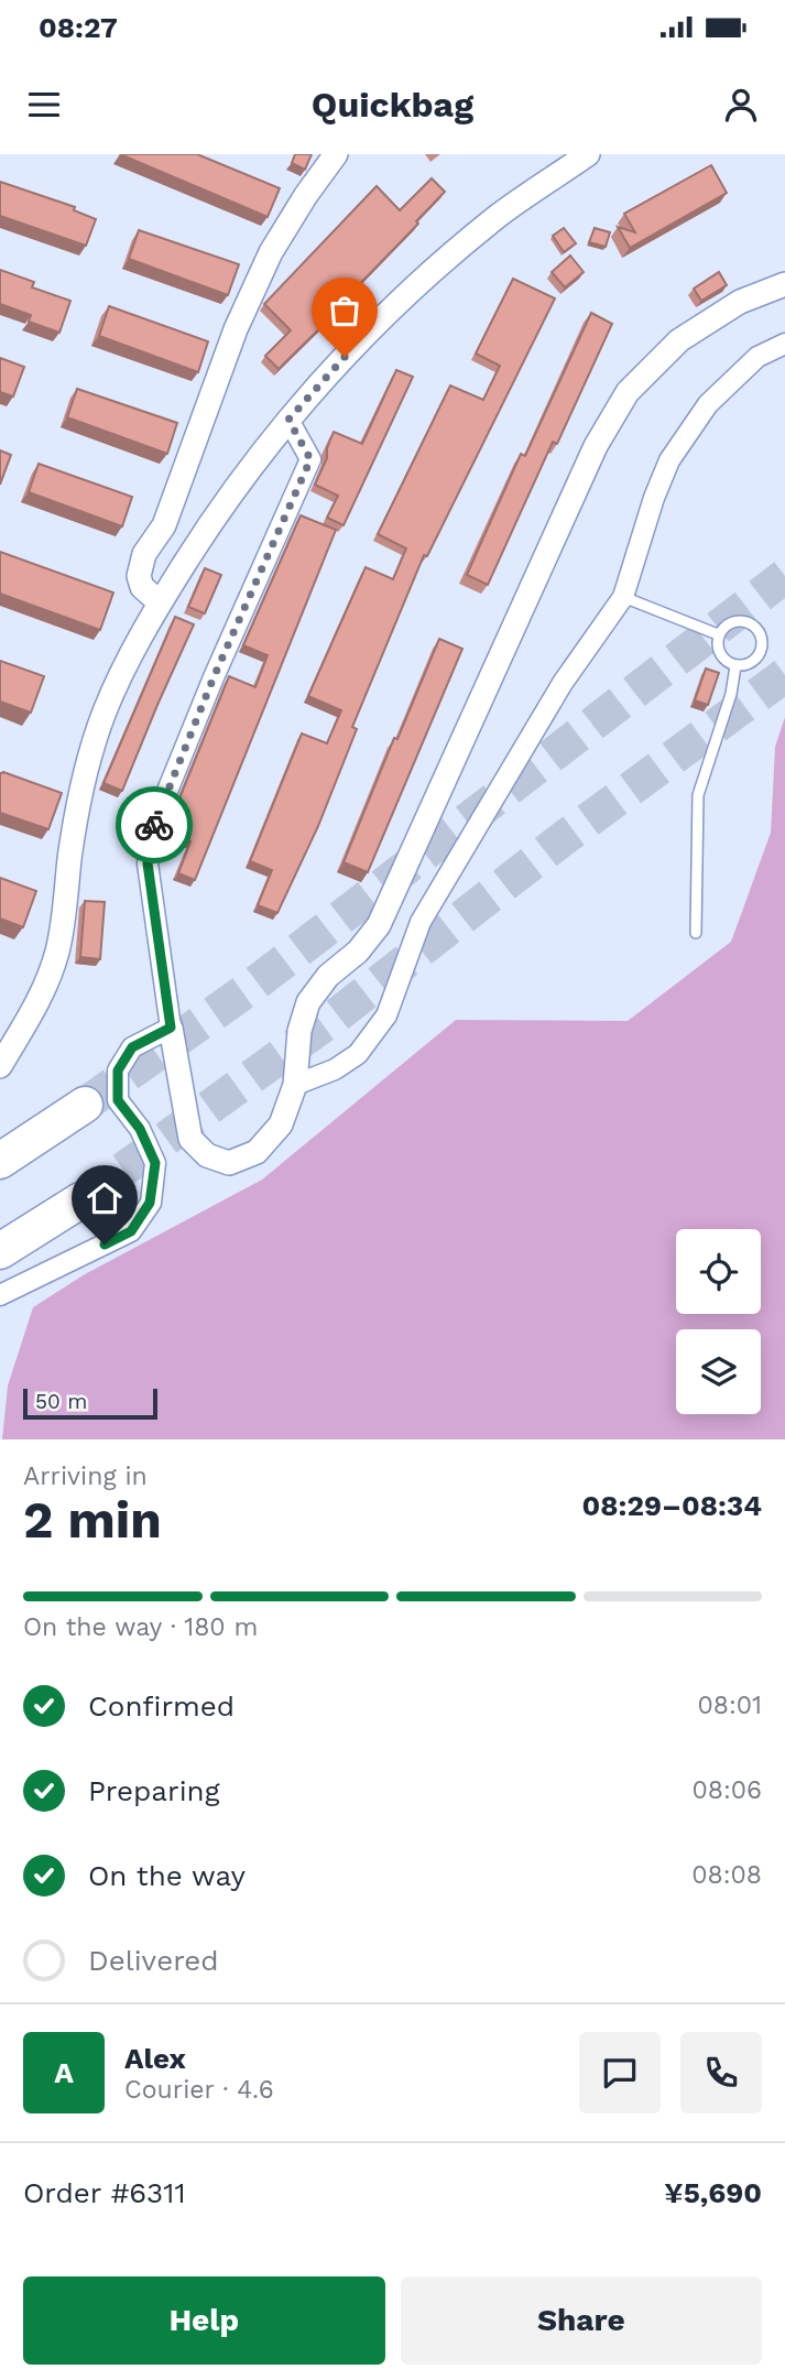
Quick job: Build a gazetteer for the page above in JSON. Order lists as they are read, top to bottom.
{
  "scale_bar": "50 m",
  "page": {
    "status": "08:27",
    "header": "Quickbag",
    "scale": "50 m",
    "heading": ["2 min", "Arriving in", "08:29–08:34"],
    "panel": [
      "Alex",
      "Courier · 4.6",
      "Order #6311",
      "¥5,690"
    ],
    "bar": "On the way · 180 m",
    "list": [
      ["Confirmed", "08:01"],
      ["Preparing", "08:06"],
      ["On the way", "08:08"],
      "Delivered"
    ],
    "round": "A",
    "buttons": ["Help", "Share"]
  }
}
